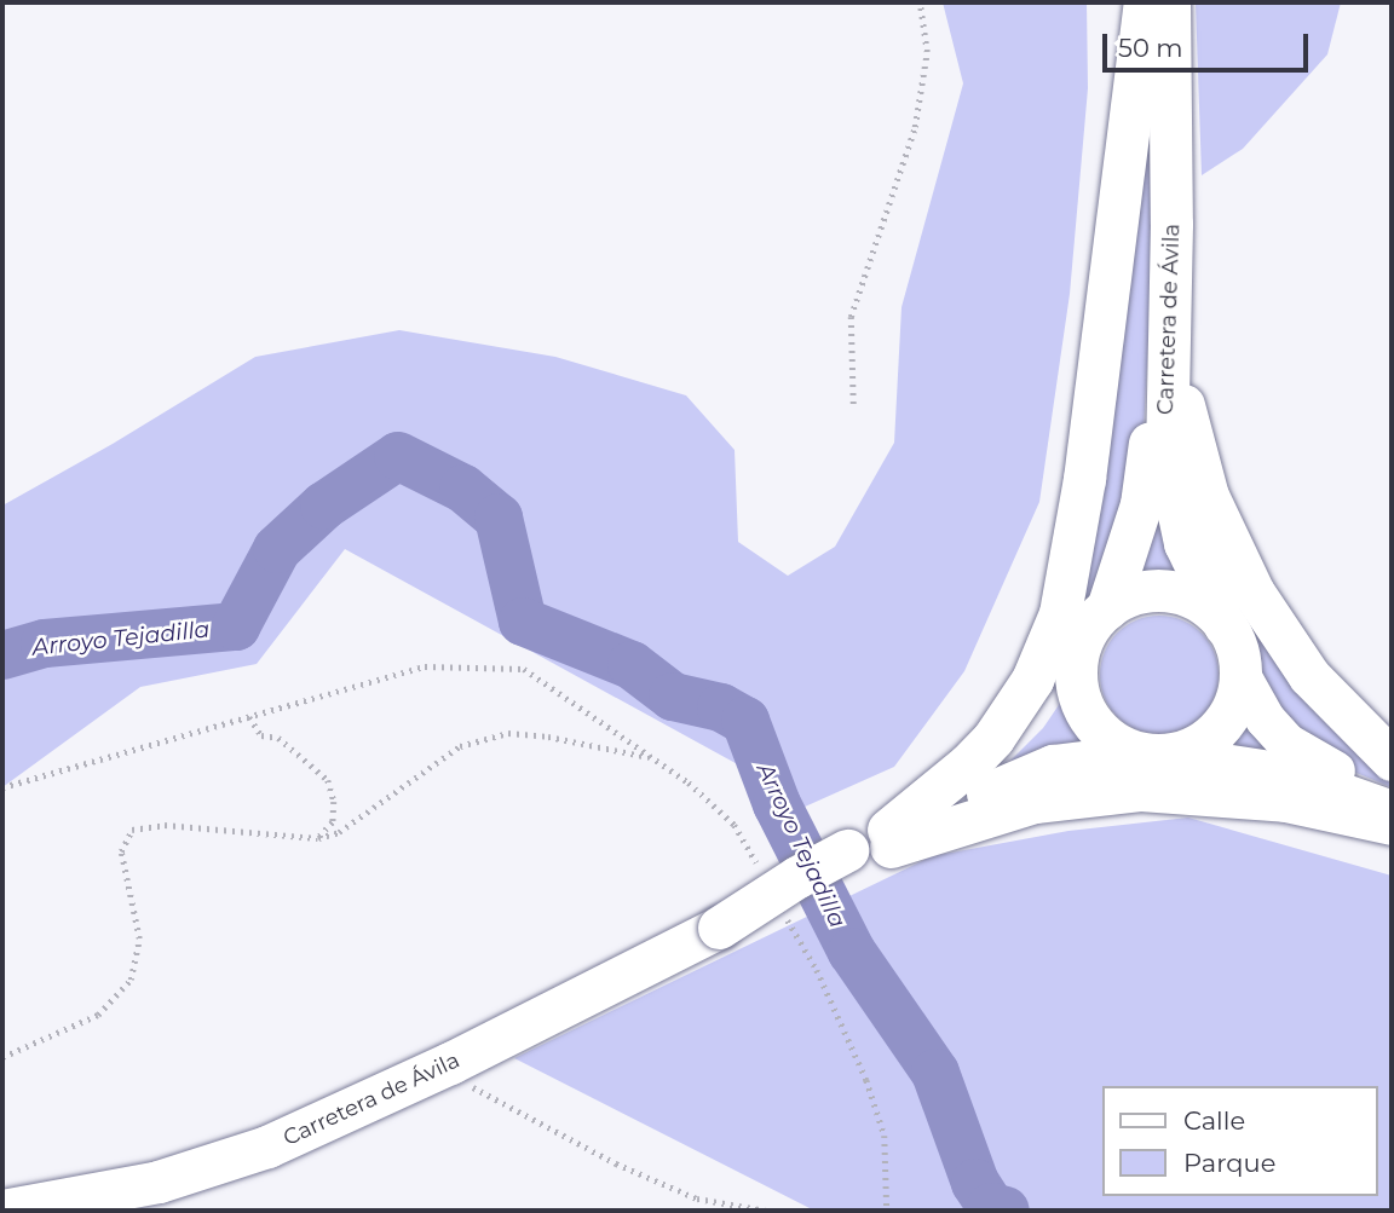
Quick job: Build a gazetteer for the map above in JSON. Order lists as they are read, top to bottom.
{
  "streets": {
    "highway": ["Carretera de Ávila"]
  },
  "water": ["Arroyo Tejadilla"],
  "legend": ["Calle", "Parque"],
  "scale_bar": "50 m"
}
